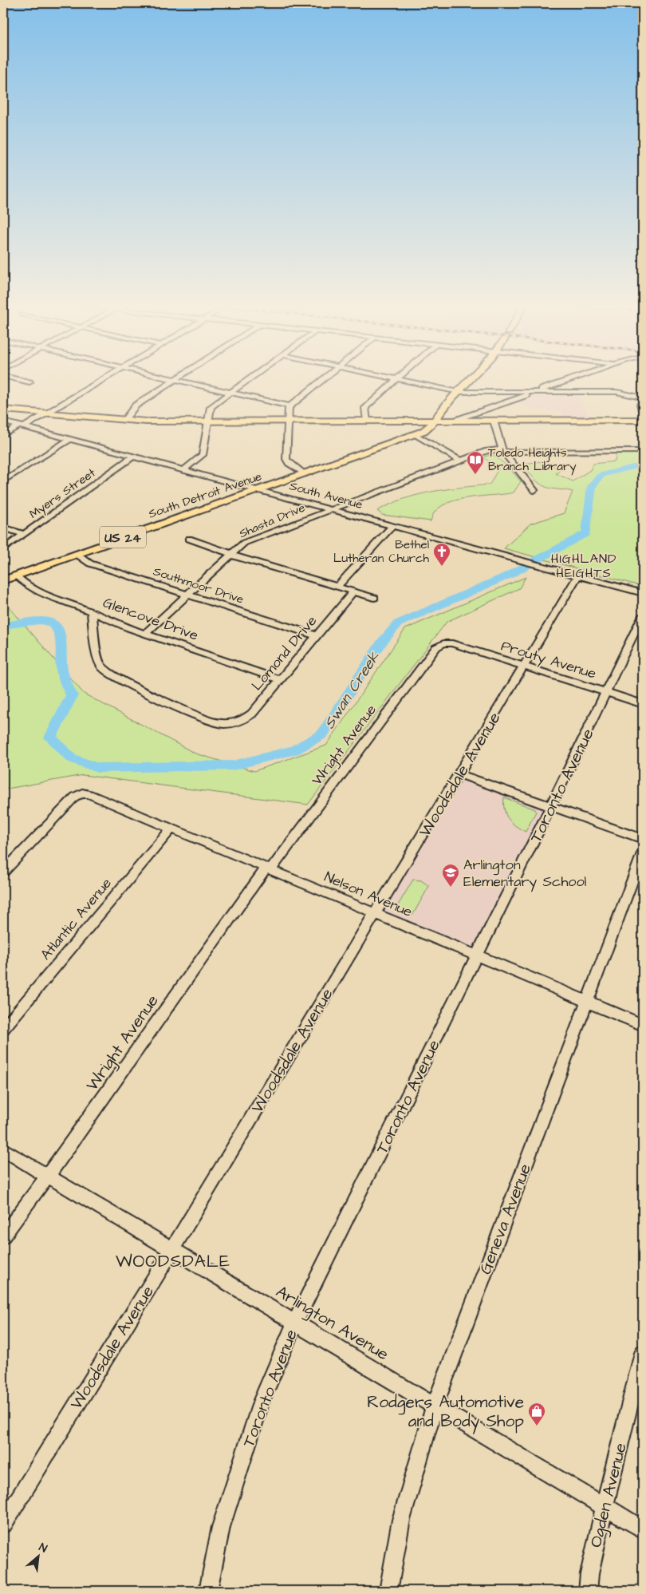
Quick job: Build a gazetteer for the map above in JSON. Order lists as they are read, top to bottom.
{
  "streets": {
    "main road": ["South Detroit Avenue", "US 24"],
    "street": [
      "Myers Street",
      "South Avenue",
      "Shasta Drive",
      "Southmoor Drive",
      "Glencove Drive",
      "Lomond Drive",
      "Prouty Avenue",
      "Wright Avenue",
      "Woodsdale Avenue",
      "Toronto Avenue",
      "Nelson Avenue",
      "Atlantic Avenue",
      "Geneva Avenue",
      "Arlington Avenue",
      "Ogden Avenue"
    ]
  },
  "crossings": [
    ["Myers Street", "South Avenue"],
    ["South Detroit Avenue", "South Avenue"],
    ["South Detroit Avenue", "US 24"],
    ["South Detroit Avenue", "Southmoor Drive"],
    ["South Detroit Avenue", "Glencove Drive"],
    ["South Avenue", "Shasta Drive"],
    ["South Avenue", "Woodsdale Avenue"],
    ["Shasta Drive", "Southmoor Drive"],
    ["Shasta Drive", "Glencove Drive"],
    ["Southmoor Drive", "Lomond Drive"],
    ["Glencove Drive", "Lomond Drive"],
    ["Prouty Avenue", "Wright Avenue"],
    ["Prouty Avenue", "Woodsdale Avenue"],
    ["Prouty Avenue", "Toronto Avenue"],
    ["Wright Avenue", "Nelson Avenue"],
    ["Wright Avenue", "Arlington Avenue"],
    ["Woodsdale Avenue", "Nelson Avenue"],
    ["Woodsdale Avenue", "Arlington Avenue"],
    ["Toronto Avenue", "Nelson Avenue"],
    ["Toronto Avenue", "Arlington Avenue"],
    ["Nelson Avenue", "Atlantic Avenue"],
    ["Nelson Avenue", "Geneva Avenue"],
    ["Geneva Avenue", "Arlington Avenue"],
    ["Arlington Avenue", "Ogden Avenue"]
  ],
  "districts": ["HIGHLAND HEIGHTS", "WOODSDALE"],
  "water": ["Swan Creek"],
  "places": {
    "library": ["Toledo Heights Branch Library"],
    "church": ["Bethel Lutheran Church"],
    "school or university": ["Arlington Elementary School"],
    "shop": ["Rodgers Automotive and Body Shop"]
  },
  "north": "top right"
}
